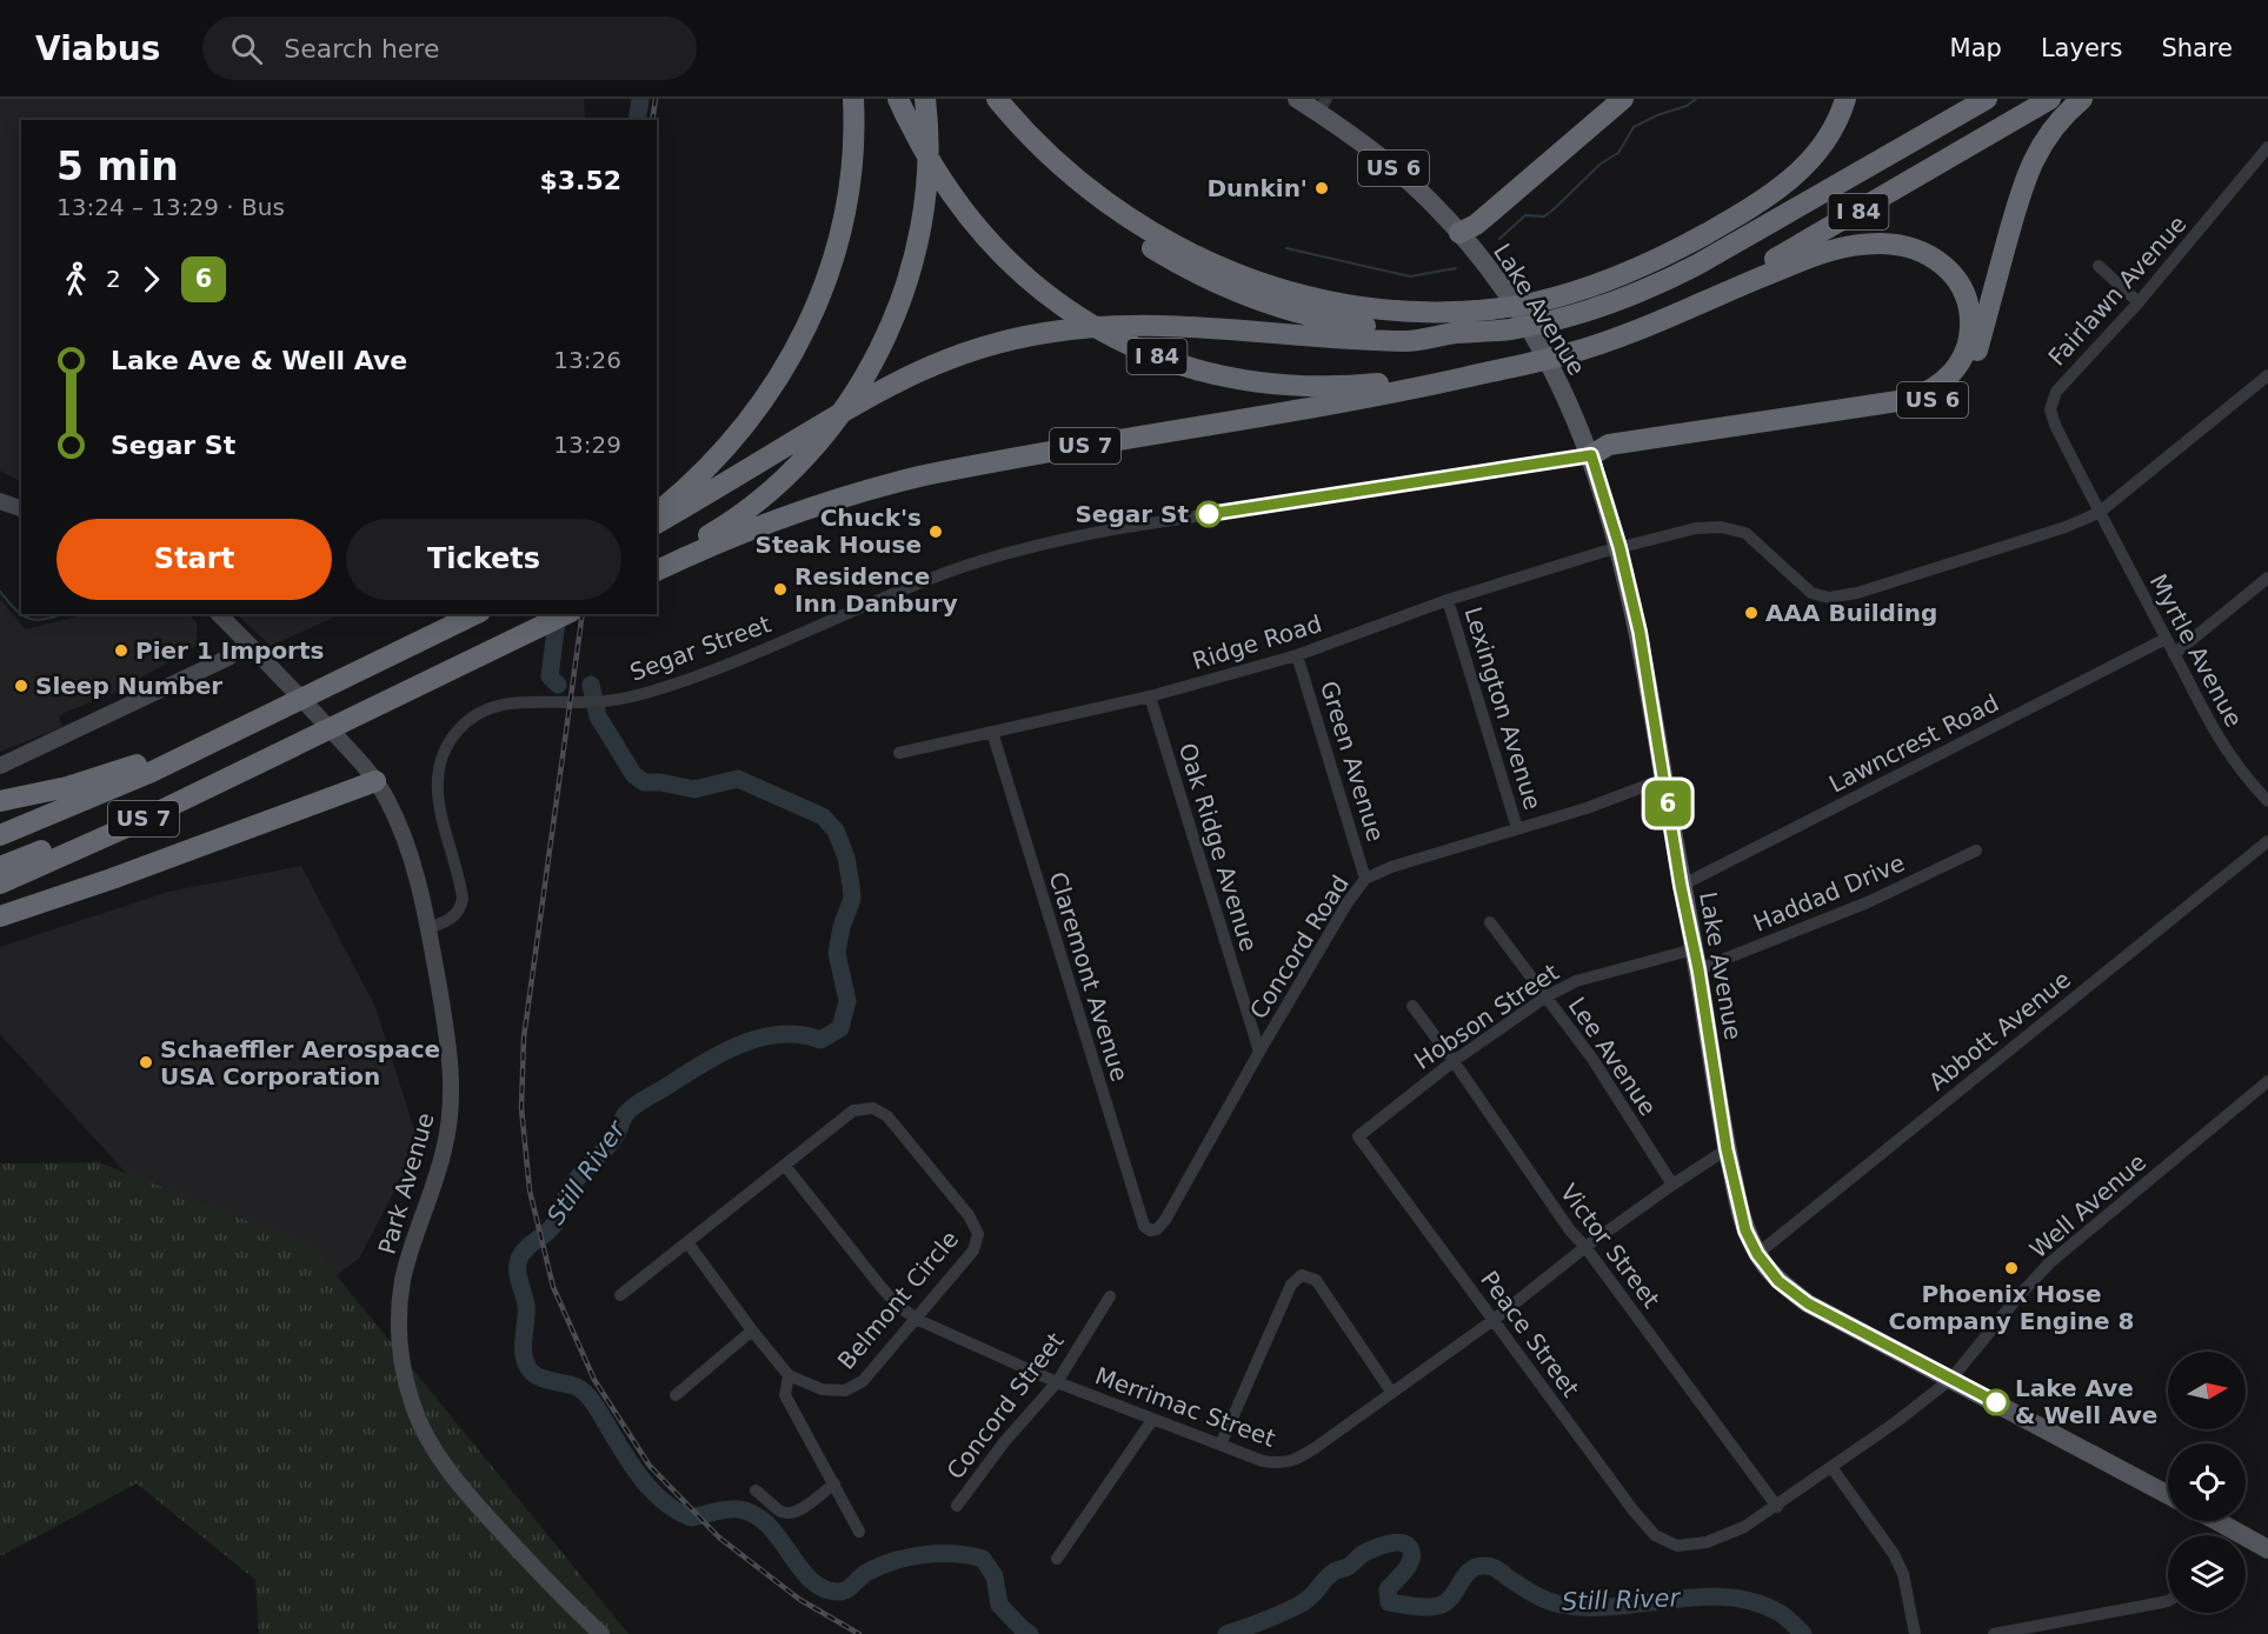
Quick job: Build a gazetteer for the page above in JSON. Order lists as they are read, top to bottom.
{
  "streets": {
    "highway": ["US 6", "I 84", "US 7"],
    "main road": ["Lake Avenue", "Park Avenue"],
    "street": [
      "Fairlawn Avenue",
      "Ridge Road",
      "Segar Street",
      "Myrtle Avenue",
      "Lexington Avenue",
      "Lawncrest Road",
      "Green Avenue",
      "Oak Ridge Avenue",
      "Haddad Drive",
      "Concord Road",
      "Claremont Avenue",
      "Hobson Street",
      "Abbott Avenue",
      "Lee Avenue",
      "Well Avenue",
      "Victor Street",
      "Belmont Circle",
      "Peace Street",
      "Concord Street",
      "Merrimac Street"
    ]
  },
  "crossings": [
    ["US 6", "Lake Avenue"],
    ["US 6", "Segar Street"],
    ["I 84", "US 7"],
    ["Fairlawn Avenue", "Ridge Road"],
    ["Fairlawn Avenue", "Myrtle Avenue"],
    ["Lake Avenue", "Ridge Road"],
    ["Lake Avenue", "Segar Street"],
    ["Lake Avenue", "Lawncrest Road"],
    ["Lake Avenue", "Haddad Drive"],
    ["Lake Avenue", "Concord Road"],
    ["Lake Avenue", "Hobson Street"],
    ["Lake Avenue", "Abbott Avenue"],
    ["Lake Avenue", "Well Avenue"],
    ["Lake Avenue", "Merrimac Street"],
    ["Ridge Road", "Myrtle Avenue"],
    ["Ridge Road", "Lexington Avenue"],
    ["Ridge Road", "Green Avenue"],
    ["Ridge Road", "Oak Ridge Avenue"],
    ["Ridge Road", "Claremont Avenue"],
    ["Segar Street", "Park Avenue"],
    ["Myrtle Avenue", "Lawncrest Road"],
    ["Lexington Avenue", "Concord Road"],
    ["Green Avenue", "Concord Road"],
    ["Oak Ridge Avenue", "Concord Road"],
    ["Concord Road", "Claremont Avenue"],
    ["Hobson Street", "Lee Avenue"],
    ["Hobson Street", "Victor Street"],
    ["Hobson Street", "Peace Street"],
    ["Lee Avenue", "Merrimac Street"],
    ["Well Avenue", "Victor Street"],
    ["Well Avenue", "Peace Street"],
    ["Victor Street", "Merrimac Street"],
    ["Belmont Circle", "Merrimac Street"],
    ["Peace Street", "Merrimac Street"],
    ["Concord Street", "Merrimac Street"]
  ],
  "water": ["Still River"],
  "places": [
    "Dunkin'",
    "Segar St",
    "Chuck's Steak House",
    "Residence Inn Danbury",
    "AAA Building",
    "Pier 1 Imports",
    "Sleep Number",
    "Schaeffler Aerospace USA Corporation",
    "Phoenix Hose Company Engine 8",
    "Lake Ave & Well Ave"
  ],
  "lines": ["bus line 6"],
  "north": "right",
  "page": {
    "header": "Viabus",
    "search": "Search here",
    "nav": ["Map", "Layers", "Share"],
    "on_map": "6",
    "heading": ["5 min", "13:24 – 13:29 · Bus", "$3.52"],
    "legs": ["2", "6"],
    "list": [
      {
        "name": "Lake Ave & Well Ave",
        "value": "13:26"
      },
      {
        "name": "Segar St",
        "value": "13:29"
      }
    ],
    "buttons": ["Start", "Tickets"]
  }
}
